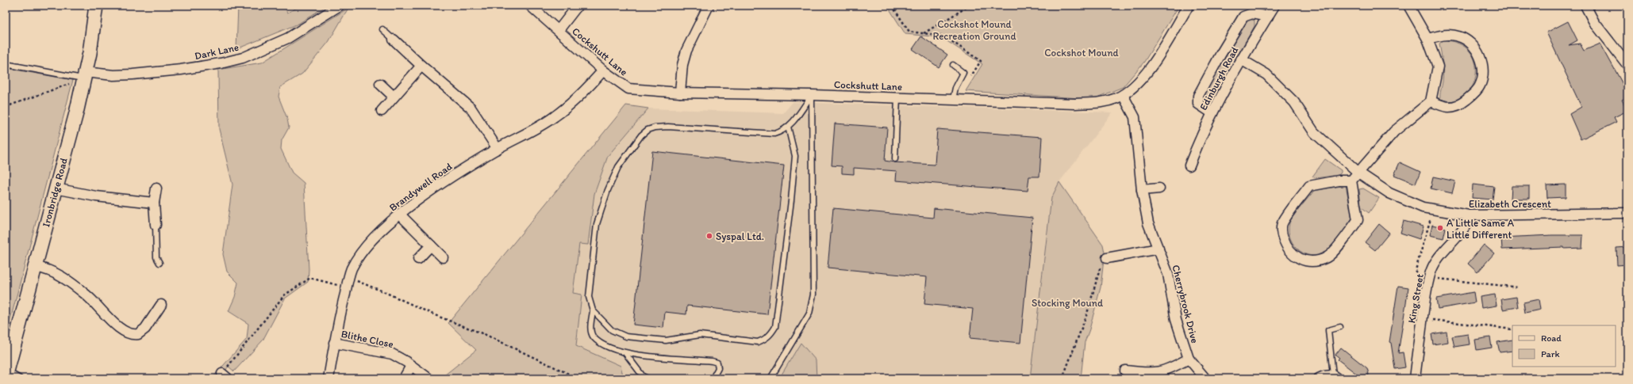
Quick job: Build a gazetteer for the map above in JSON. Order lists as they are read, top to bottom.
{
  "streets": {
    "main road": ["Ironbridge Road"],
    "street": [
      "Dark Lane",
      "Cockshutt Lane",
      "Edinburgh Road",
      "Brandywell Road",
      "Elizabeth Crescent",
      "King Street",
      "Cherrybrook Drive",
      "Blithe Close"
    ]
  },
  "crossings": [
    ["Dark Lane", "Ironbridge Road"],
    ["Cockshutt Lane", "Brandywell Road"],
    ["Cockshutt Lane", "Cherrybrook Drive"],
    ["Edinburgh Road", "Elizabeth Crescent"],
    ["Brandywell Road", "Blithe Close"],
    ["Elizabeth Crescent", "King Street"]
  ],
  "parks": ["Cockshot Mound Recreation Ground", "Cockshot Mound", "Stocking Mound"],
  "places": ["A Little Same A Little Different", "Syspal Ltd."],
  "legend": ["Road", "Park"]
}
